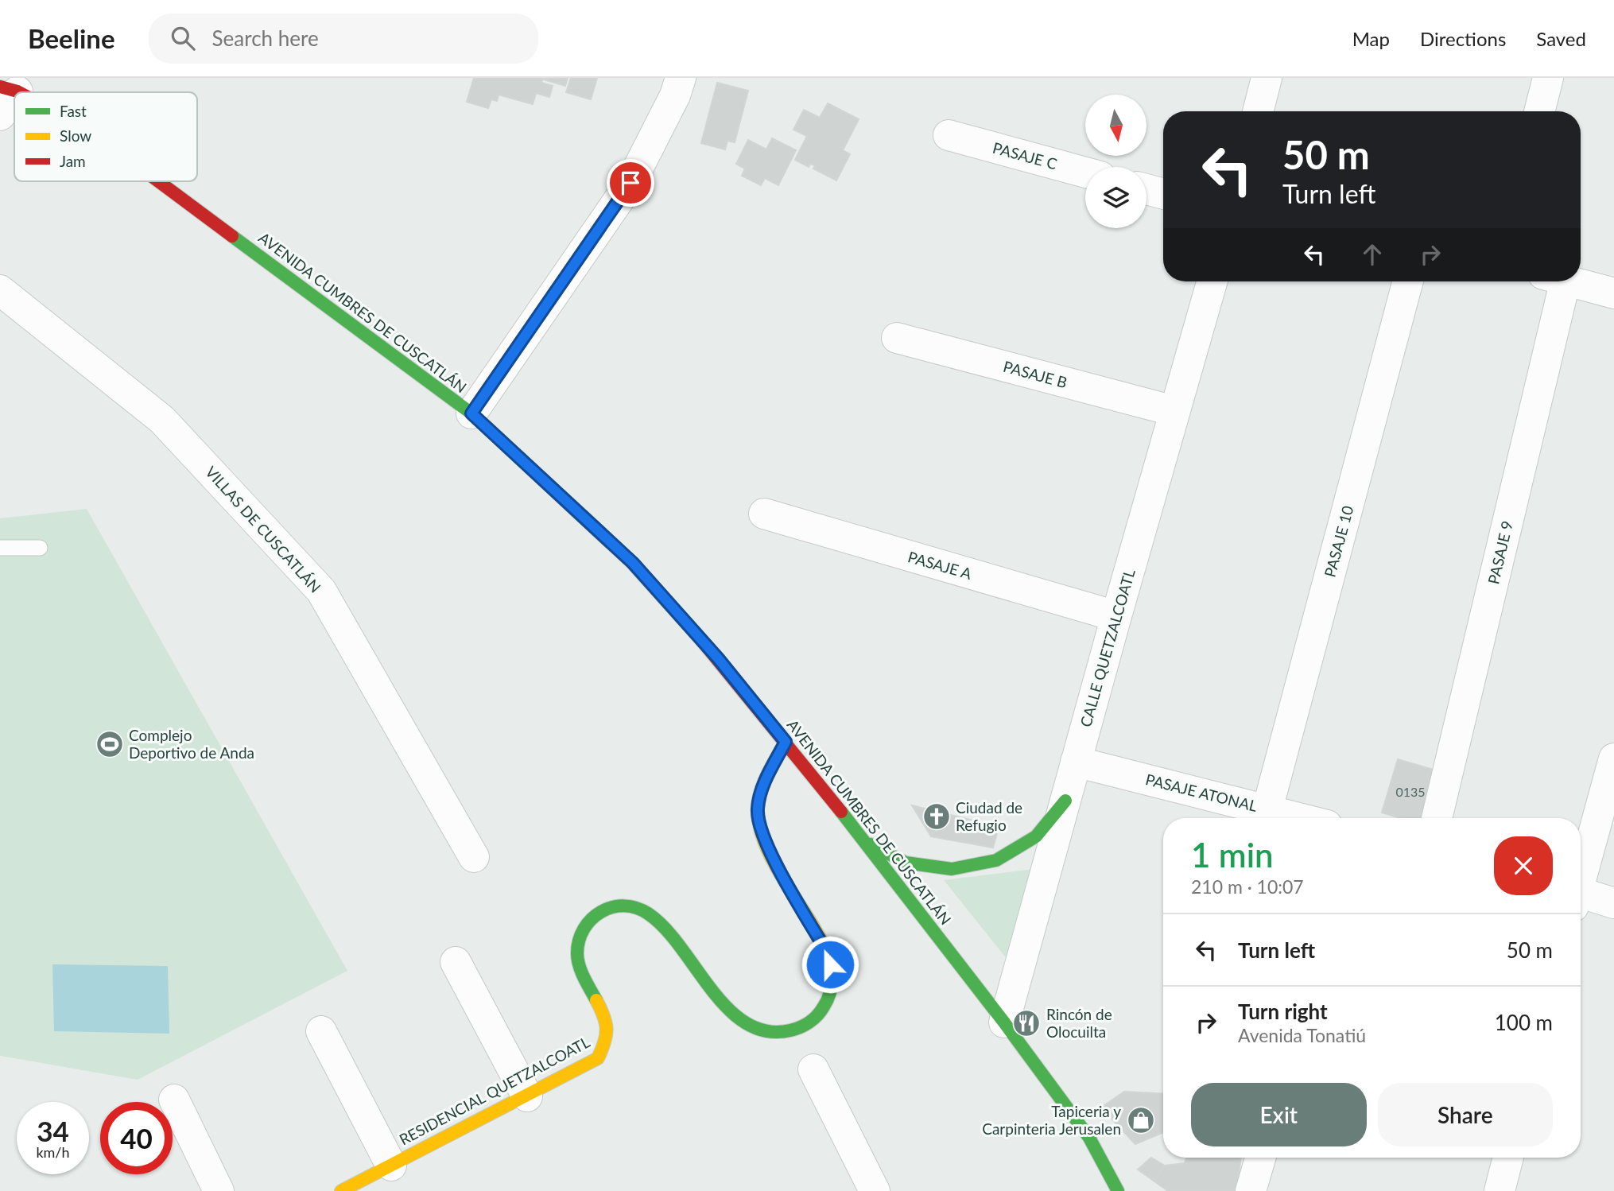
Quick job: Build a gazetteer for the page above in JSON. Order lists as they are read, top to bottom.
{
  "streets": {
    "main road": ["AVENIDA CUMBRES DE CUSCATLÁN", "RESIDENCIAL QUETZALCOATL"],
    "street": [
      "PASAJE C",
      "PASAJE B",
      "VILLAS DE CUSCATLÁN",
      "PASAJE 10",
      "PASAJE 9",
      "PASAJE A",
      "CALLE QUETZALCOATL",
      "PASAJE ATONAL"
    ]
  },
  "crossings": [
    ["AVENIDA CUMBRES DE CUSCATLÁN", "CALLE QUETZALCOATL"],
    ["AVENIDA CUMBRES DE CUSCATLÁN", "RESIDENCIAL QUETZALCOATL"],
    ["PASAJE B", "CALLE QUETZALCOATL"],
    ["PASAJE 10", "PASAJE ATONAL"],
    ["PASAJE A", "CALLE QUETZALCOATL"],
    ["CALLE QUETZALCOATL", "PASAJE ATONAL"]
  ],
  "places": {
    "sports": ["Complejo Deportivo de Anda"],
    "church": ["Ciudad de Refugio"],
    "restaurant": ["Rincón de Olocuilta"],
    "shop": ["Tapiceria y Carpinteria Jerusalen"]
  },
  "house_numbers": ["0135"],
  "legend": ["Fast", "Slow", "Jam"],
  "north": "bottom",
  "page": {
    "header": "Beeline",
    "search": "Search here",
    "nav": ["Map", "Directions", "Saved"],
    "turn": ["50 m", "Turn left"],
    "heading": ["1 min", "210 m · 10:07"],
    "list": [
      {
        "name": "Turn left",
        "value": "50 m"
      },
      {
        "name": "Turn right",
        "note": "Avenida Tonatiú",
        "value": "100 m"
      }
    ],
    "buttons": ["Exit", "Share"],
    "speed": "34 km/h",
    "limit": "40"
  }
}
